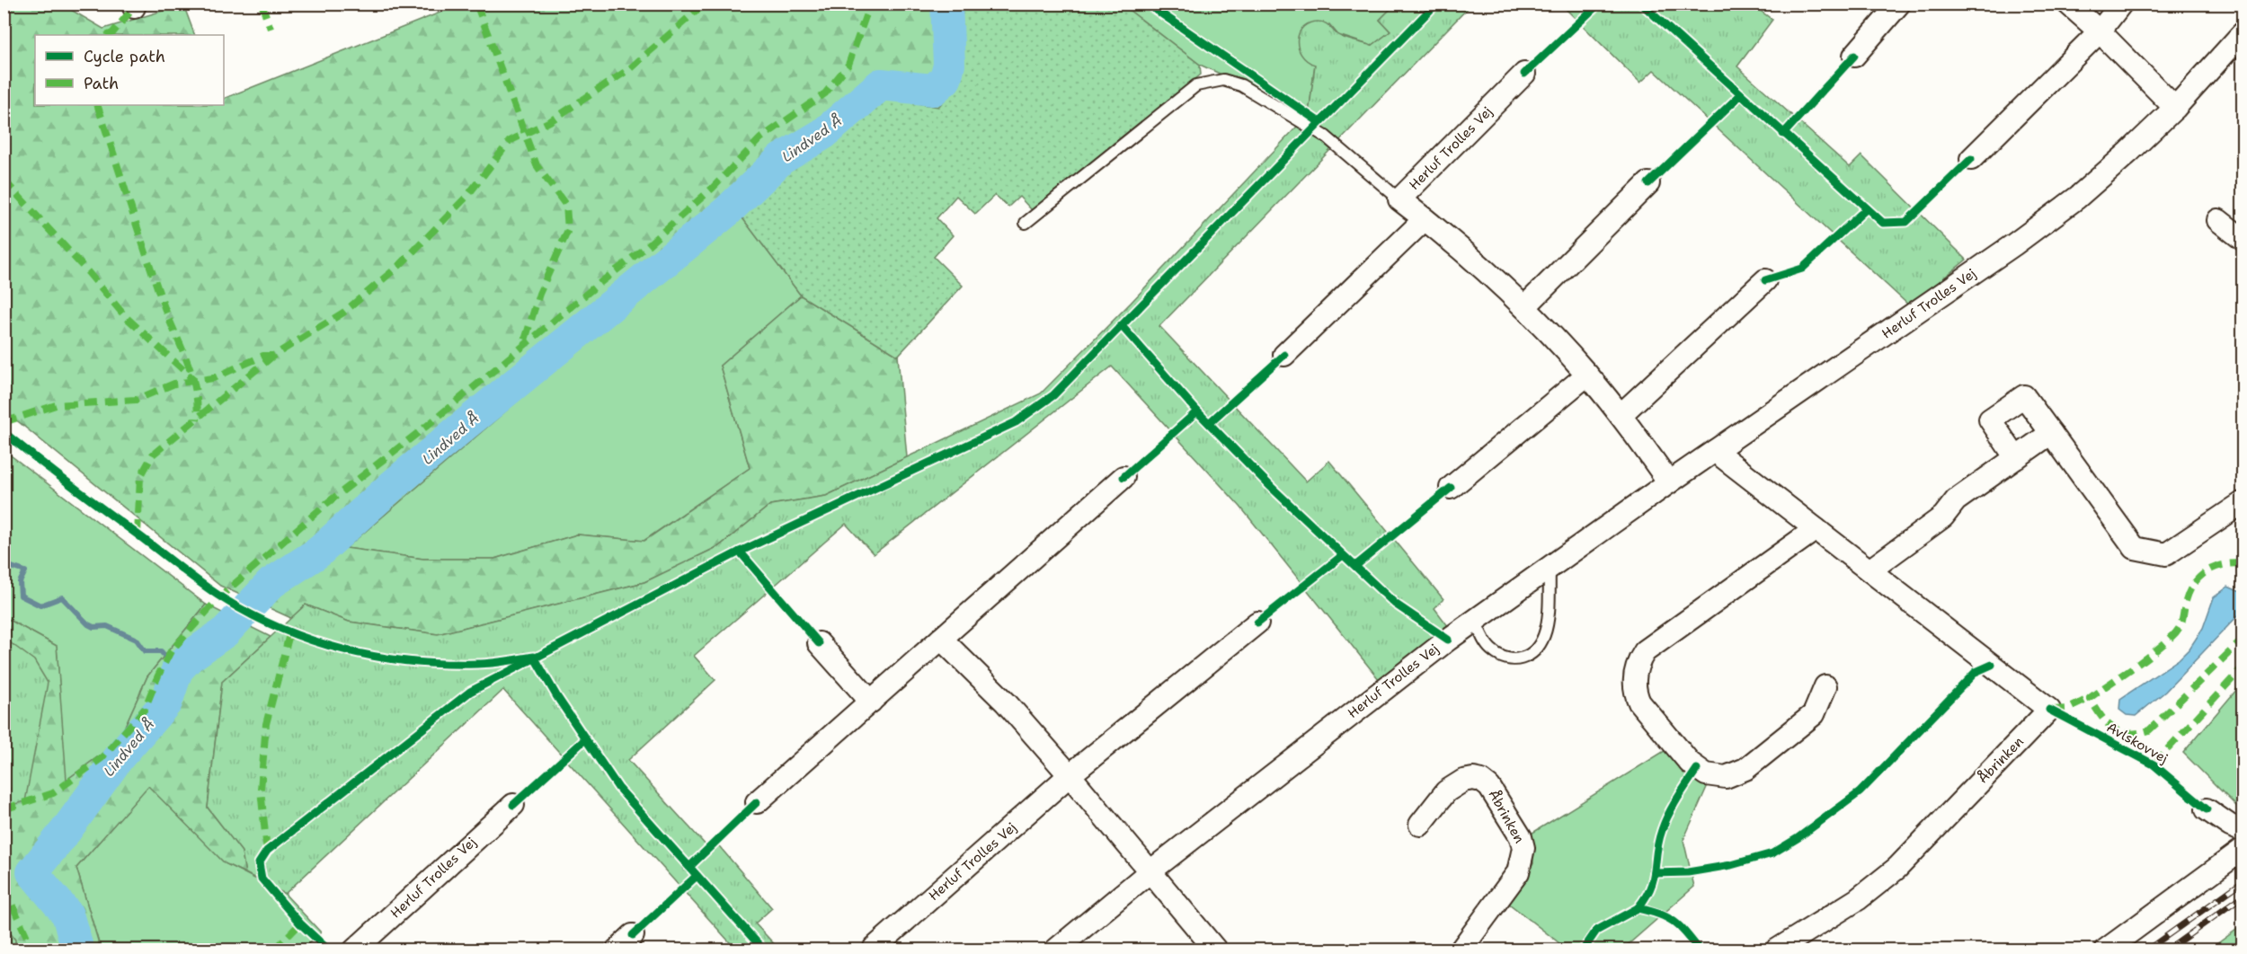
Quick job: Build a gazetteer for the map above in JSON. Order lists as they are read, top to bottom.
{
  "streets": {
    "street": ["Herluf Trolles Vej", "Åbrinken"],
    "cycle path": ["Avlskovvej"]
  },
  "crossings": [
    ["Herluf Trolles Vej", "Åbrinken"]
  ],
  "water": ["Lindved Å"],
  "legend": ["Cycle path", "Path"]
}
